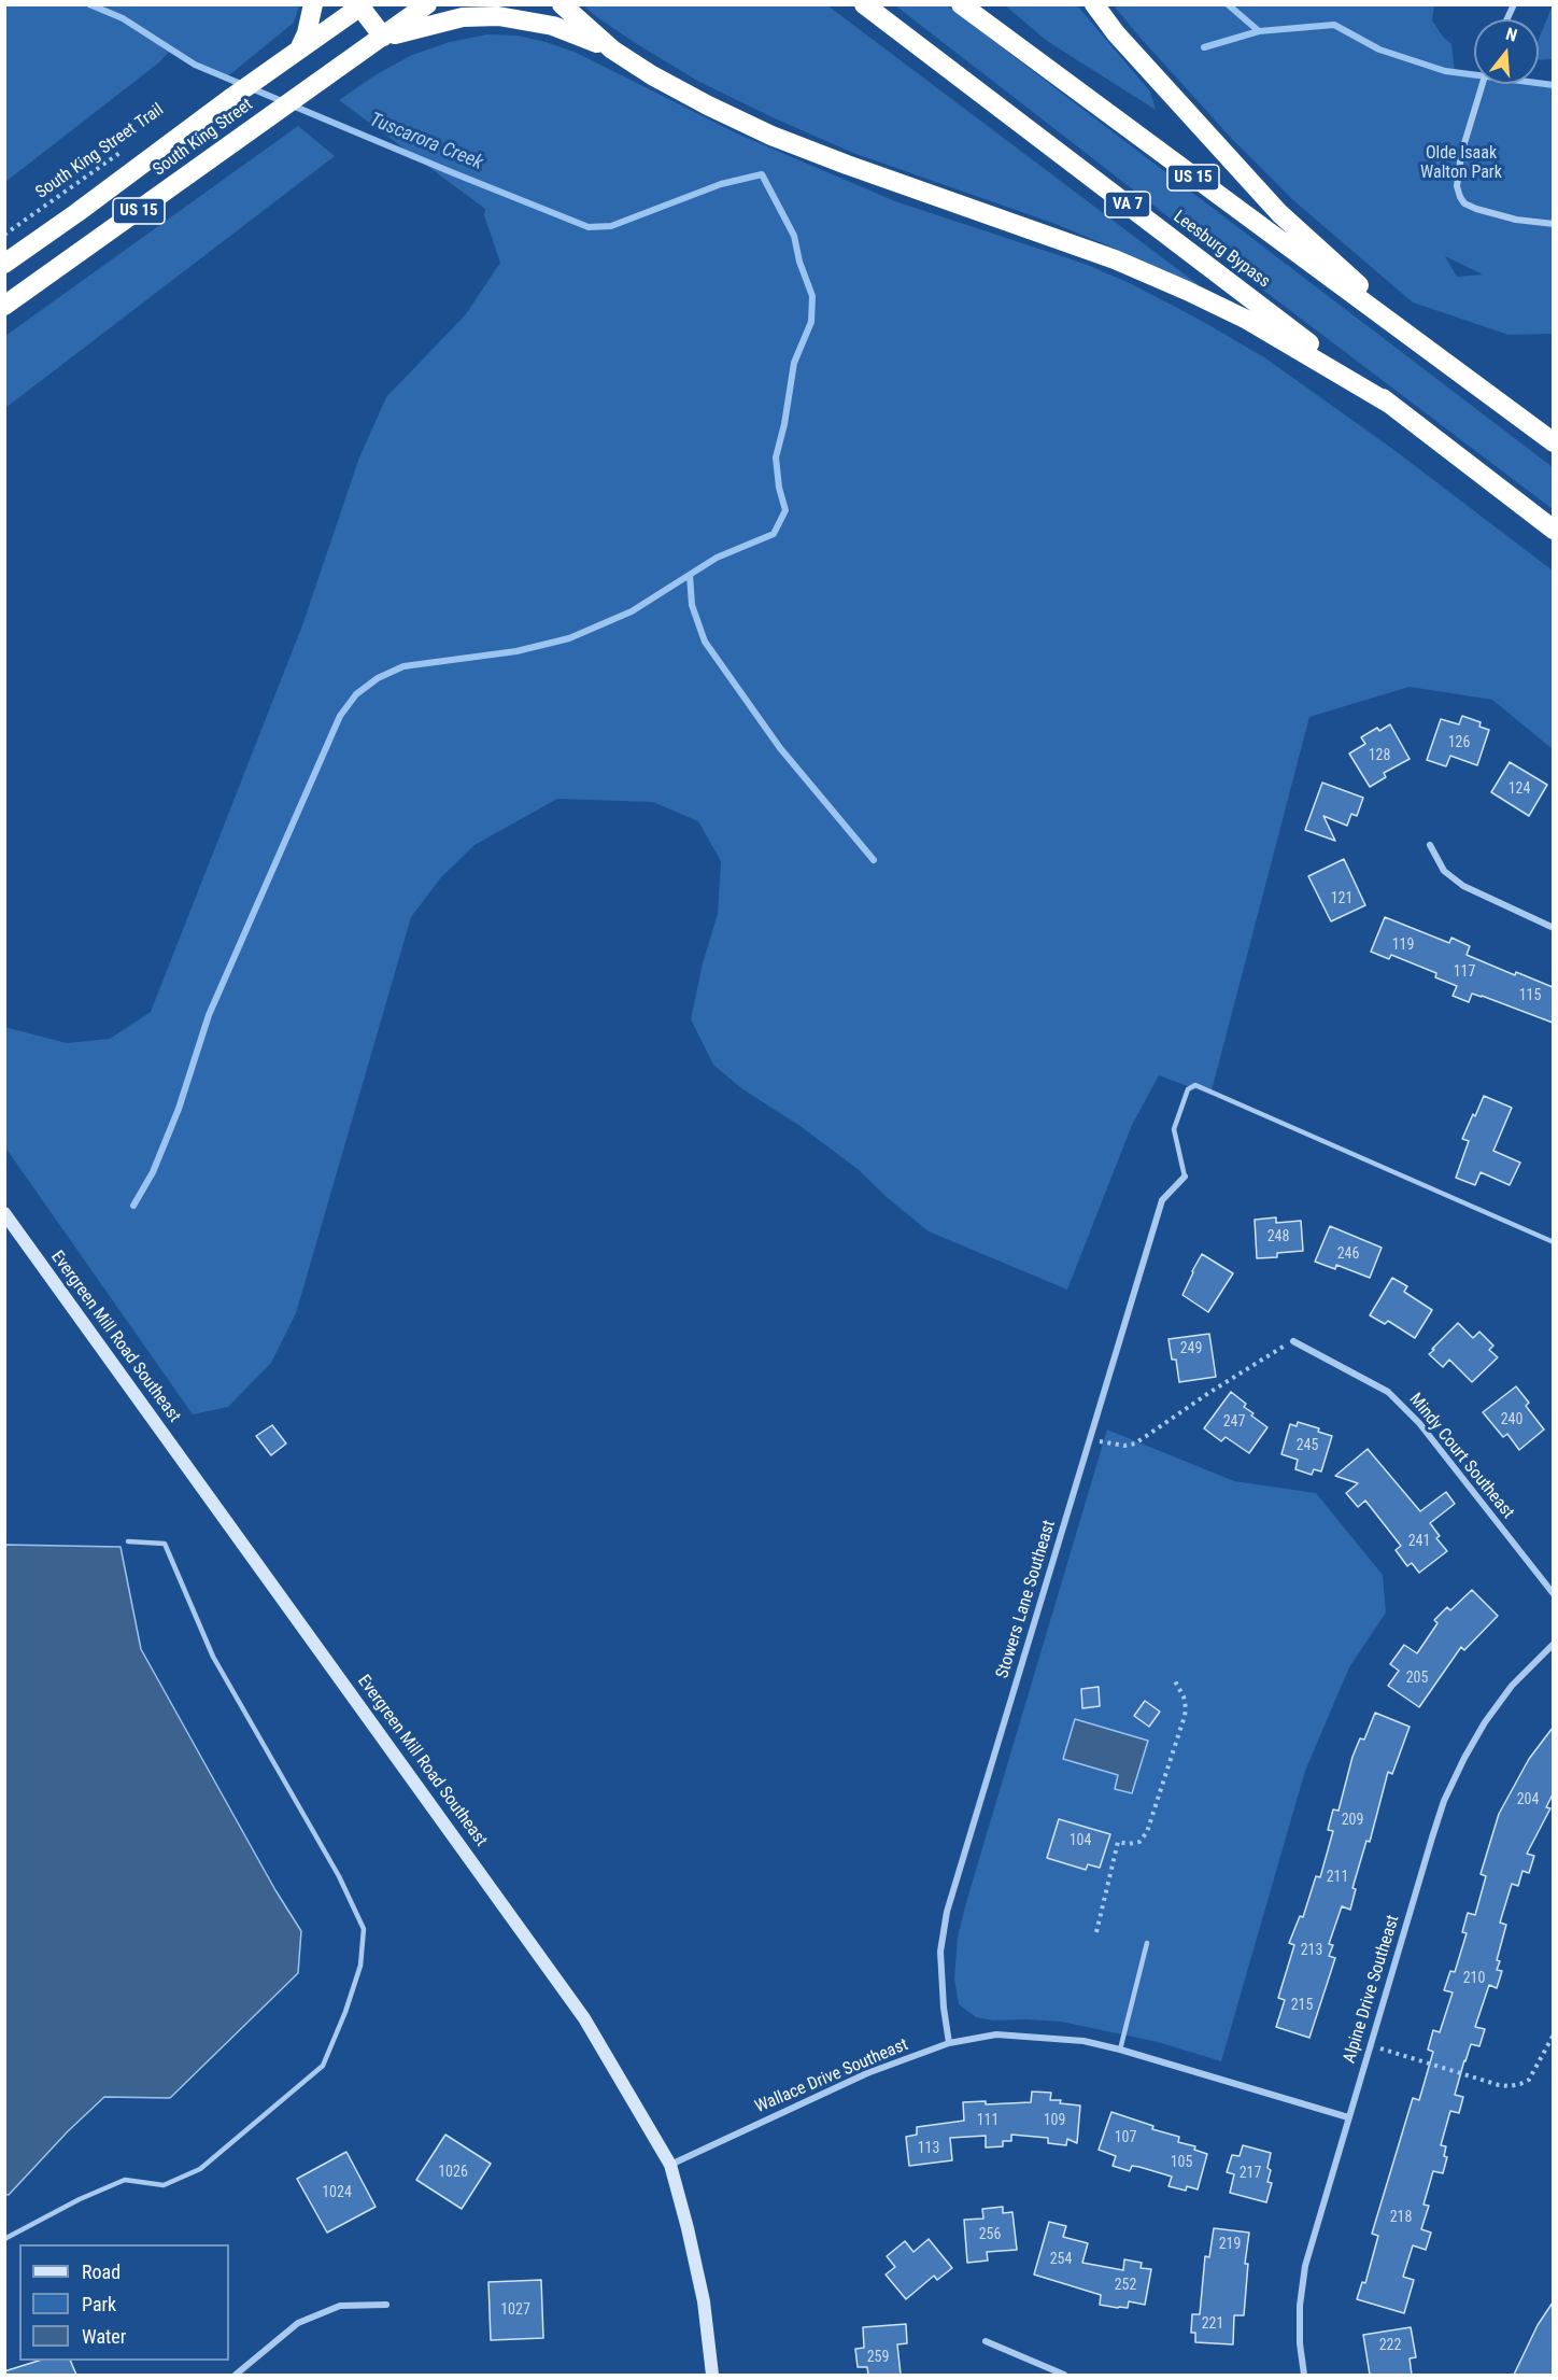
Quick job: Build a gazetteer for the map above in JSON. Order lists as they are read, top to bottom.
{
  "streets": {
    "highway": [
      "South King Street",
      "US 15",
      "VA 7",
      "Leesburg Bypass"
    ],
    "main road": ["Evergreen Mill Road Southeast"],
    "street": [
      "Mindy Court Southeast",
      "Stowers Lane Southeast",
      "Alpine Drive Southeast",
      "Wallace Drive Southeast"
    ],
    "path": ["South King Street Trail"]
  },
  "crossings": [
    ["Evergreen Mill Road Southeast", "Wallace Drive Southeast"],
    ["Stowers Lane Southeast", "Wallace Drive Southeast"],
    ["Alpine Drive Southeast", "Wallace Drive Southeast"]
  ],
  "water": ["Tuscarora Creek"],
  "parks": ["Olde Isaak Walton Park"],
  "house_numbers": [
    "126",
    "128",
    "124",
    "121",
    "119",
    "117",
    "115",
    "248",
    "246",
    "249",
    "240",
    "247",
    "245",
    "241",
    "205",
    "204",
    "209",
    "104",
    "211",
    "213",
    "210",
    "215",
    "111",
    "109",
    "107",
    "113",
    "105",
    "1026",
    "217",
    "1024",
    "218",
    "256",
    "219",
    "254",
    "252",
    "1027",
    "221",
    "222",
    "259"
  ],
  "legend": ["Road", "Park", "Water"],
  "north": "top"
}
